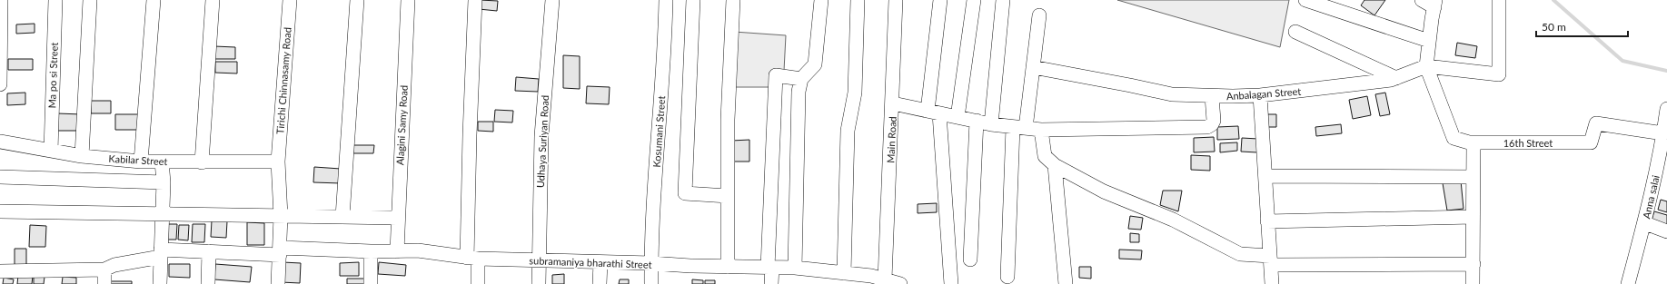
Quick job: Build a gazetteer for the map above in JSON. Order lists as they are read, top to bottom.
{
  "streets": {
    "street": [
      "Ma po si Street",
      "Tirichi Chinnasamy Road",
      "Anbalagan Street",
      "Alagini Samy Road",
      "Kosumani Street",
      "Main Road",
      "Udhaya Suriyan Road",
      "16th Street",
      "Kabilar Street",
      "Anna salai",
      "subramaniya bharathi Street"
    ]
  },
  "crossings": [
    ["Ma po si Street", "Kabilar Street"],
    ["Tirichi Chinnasamy Road", "Kabilar Street"],
    ["Tirichi Chinnasamy Road", "subramaniya bharathi Street"],
    ["Anbalagan Street", "16th Street"],
    ["Alagini Samy Road", "subramaniya bharathi Street"],
    ["Kosumani Street", "subramaniya bharathi Street"],
    ["Main Road", "subramaniya bharathi Street"],
    ["Udhaya Suriyan Road", "subramaniya bharathi Street"],
    ["16th Street", "Anna salai"]
  ],
  "scale_bar": "50 m"
}
